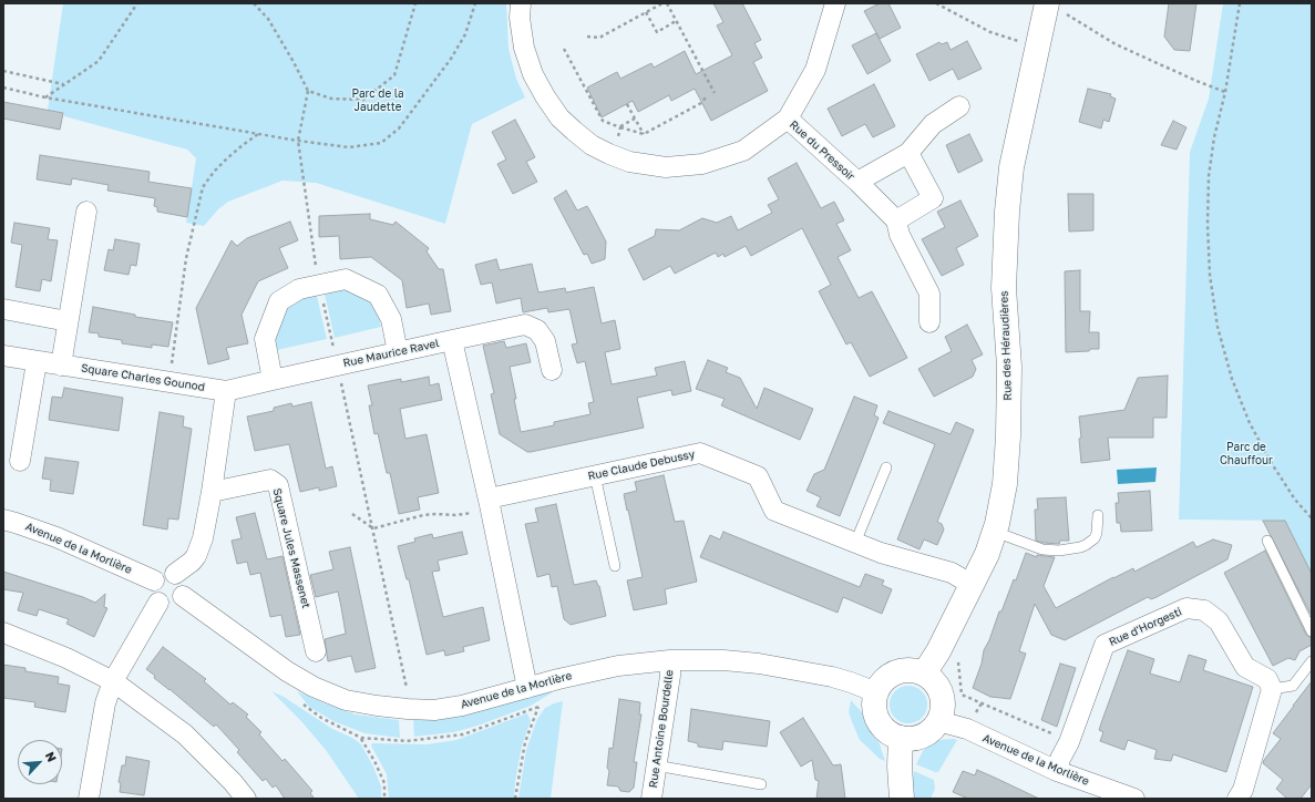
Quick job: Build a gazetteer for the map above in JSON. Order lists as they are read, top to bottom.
{
  "streets": {
    "street": [
      "Rue du Pressoir",
      "Rue des Héraudières",
      "Rue Maurice Ravel",
      "Square Charles Gounod",
      "Rue Claude Debussy",
      "Avenue de la Morlière",
      "Square Jules Massenet",
      "Rue d'Horgesti",
      "Rue Antoine Bourdelle"
    ]
  },
  "crossings": [
    ["Rue des Héraudières", "Rue Claude Debussy"],
    ["Rue des Héraudières", "Avenue de la Morlière"],
    ["Rue Maurice Ravel", "Square Charles Gounod"],
    ["Rue Maurice Ravel", "Rue Claude Debussy"],
    ["Rue Maurice Ravel", "Avenue de la Morlière"],
    ["Avenue de la Morlière", "Rue d'Horgesti"],
    ["Avenue de la Morlière", "Rue Antoine Bourdelle"]
  ],
  "parks": ["Parc de la Jaudette", "Parc de Chauffour"],
  "north": "top right"
}
